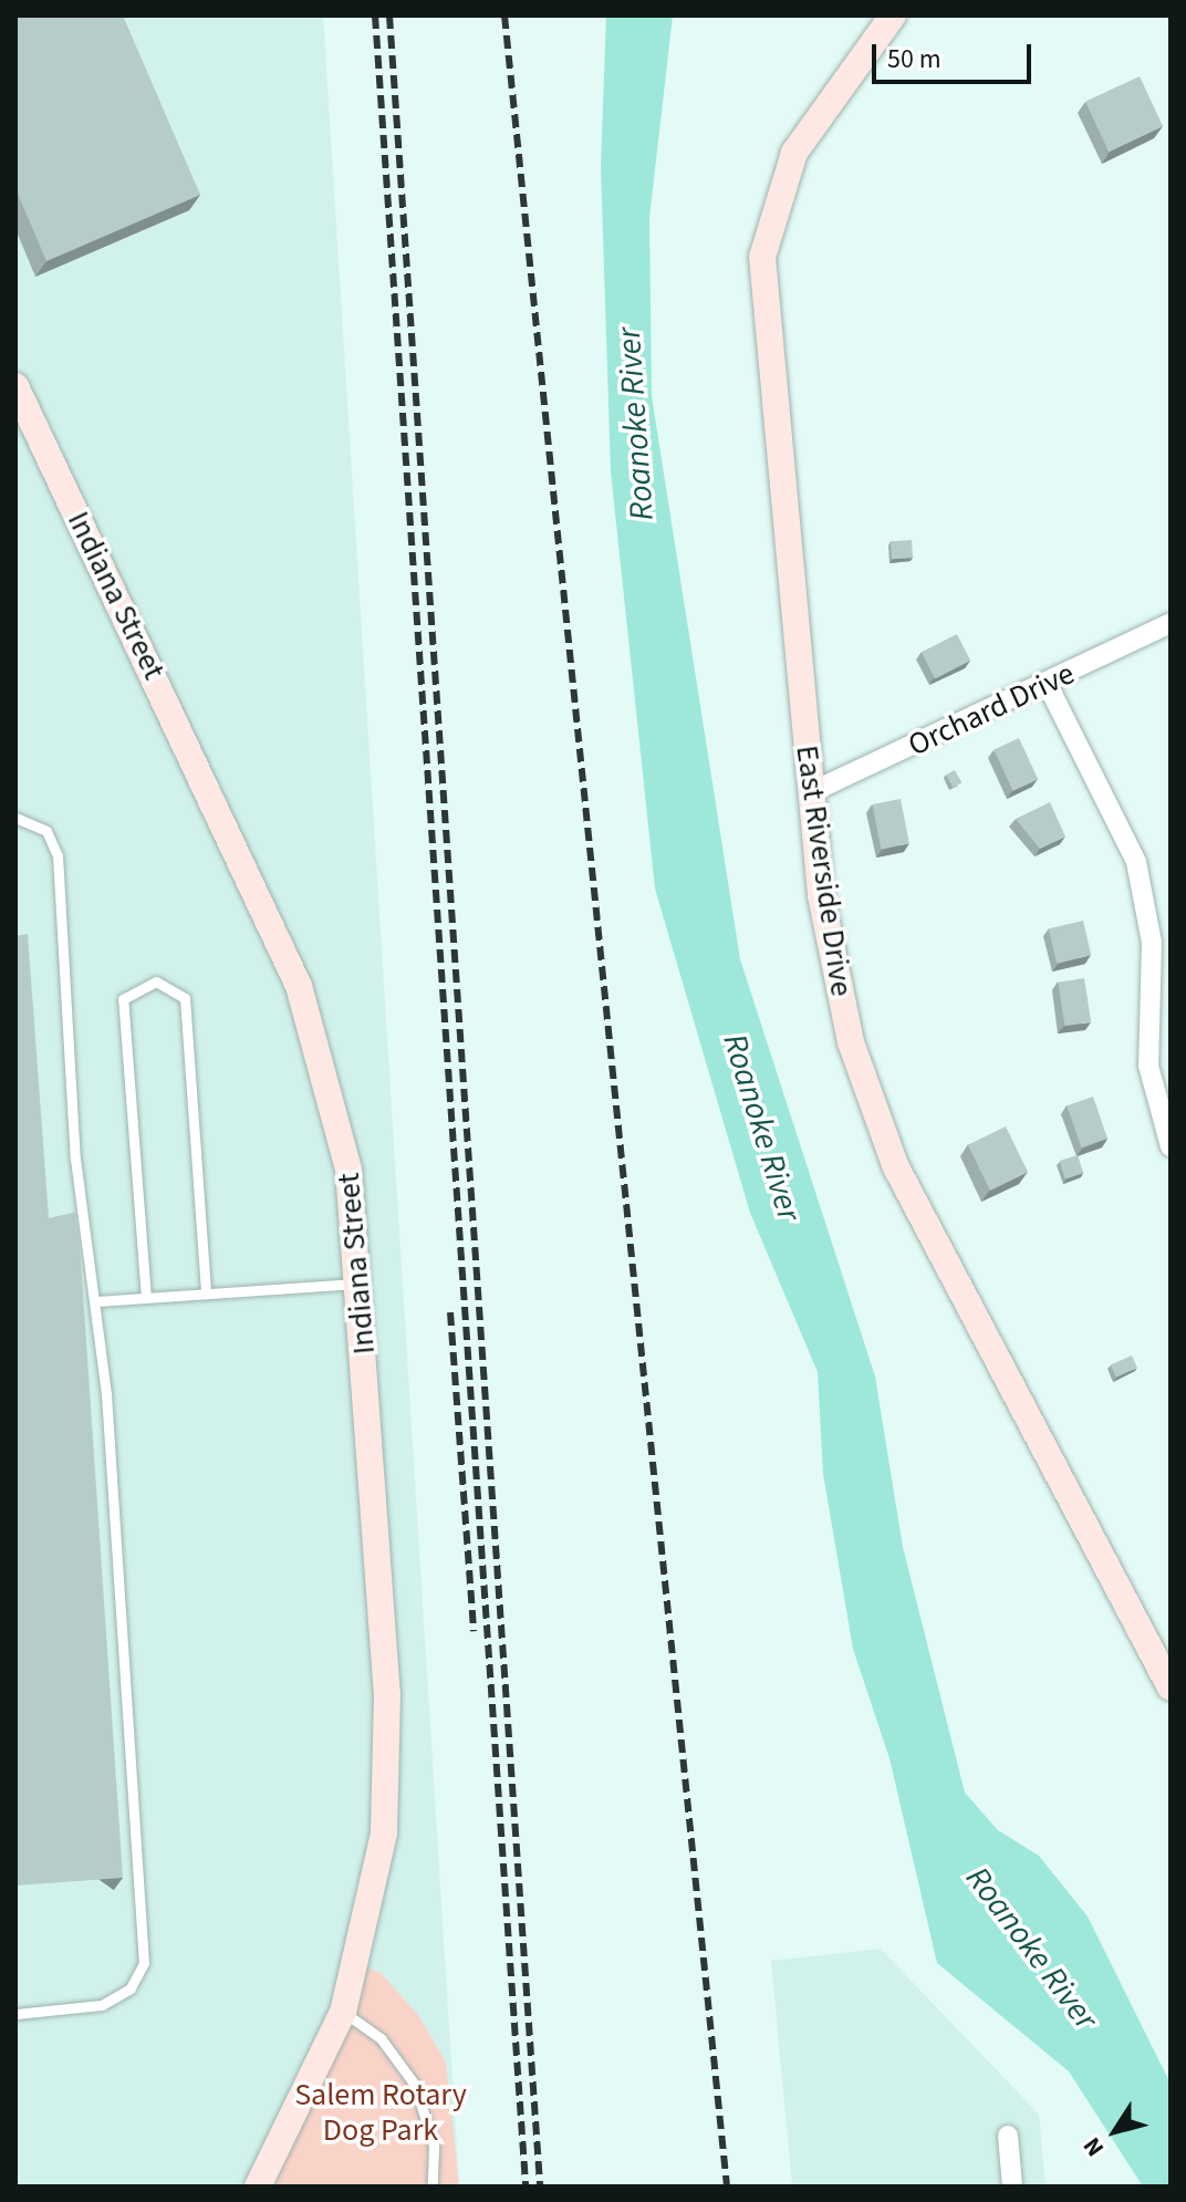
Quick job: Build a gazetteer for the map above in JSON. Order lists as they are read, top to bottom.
{
  "streets": {
    "street": ["Indiana Street", "Orchard Drive", "East Riverside Drive"]
  },
  "crossings": [
    ["Orchard Drive", "East Riverside Drive"]
  ],
  "water": ["Roanoke River"],
  "parks": ["Salem Rotary Dog Park"],
  "scale_bar": "50 m",
  "north": "bottom left"
}
